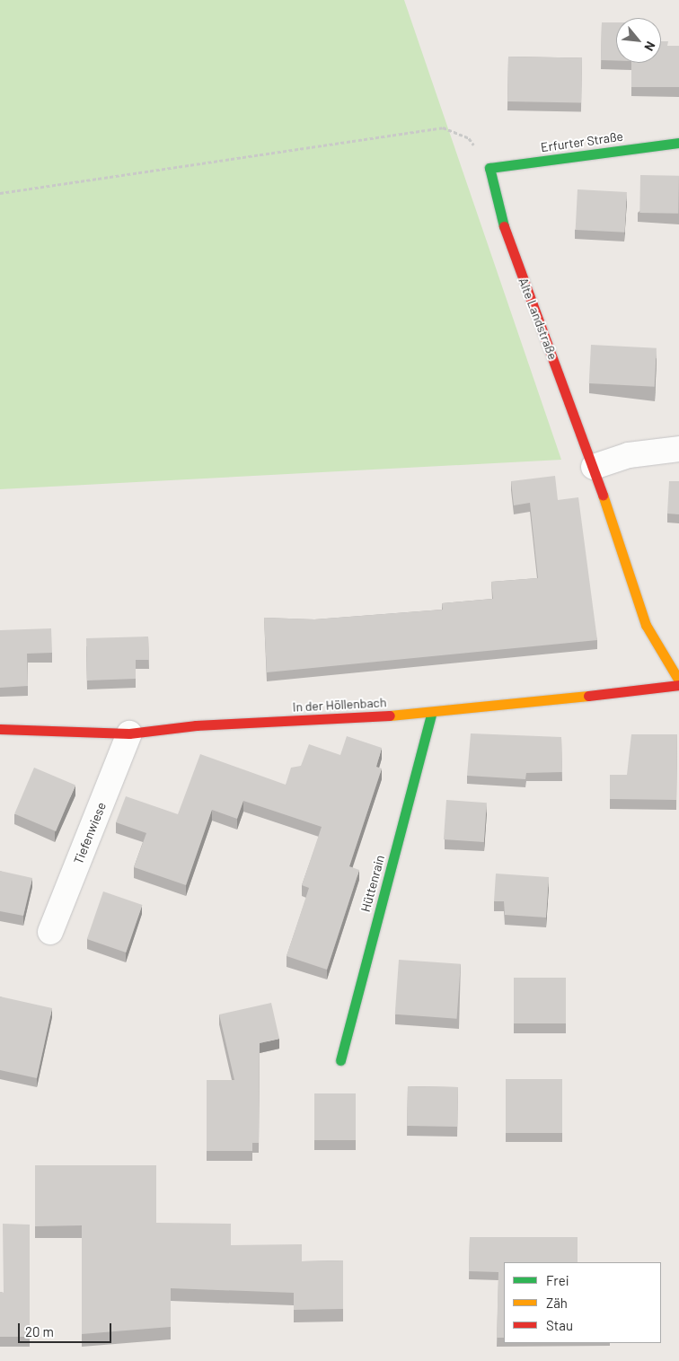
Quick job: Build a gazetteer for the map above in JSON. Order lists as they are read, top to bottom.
{
  "streets": {
    "street": [
      "Erfurter Straße",
      "Alte Landstraße",
      "In der Höllenbach",
      "Tiefenwiese",
      "Hüttenrain"
    ]
  },
  "crossings": [
    ["Erfurter Straße", "Alte Landstraße"],
    ["In der Höllenbach", "Tiefenwiese"],
    ["In der Höllenbach", "Hüttenrain"]
  ],
  "legend": ["Frei", "Zäh", "Stau"],
  "scale_bar": "20 m",
  "north": "bottom right"
}
